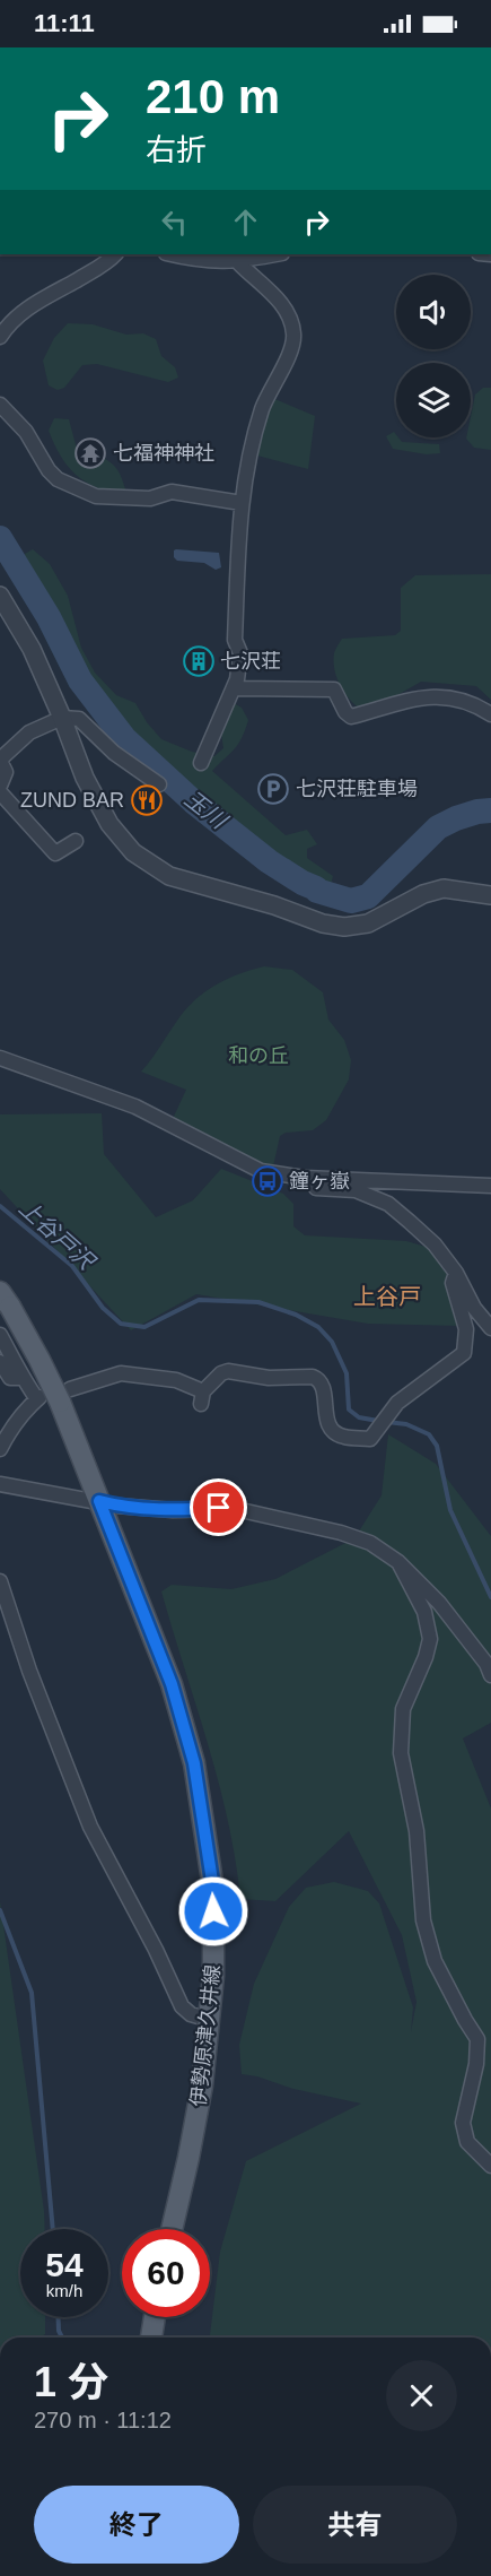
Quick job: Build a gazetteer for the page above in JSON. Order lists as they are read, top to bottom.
{
  "streets": {
    "main road": ["伊勢原津久井線"]
  },
  "districts": ["上谷戸"],
  "water": ["玉川", "上谷戸沢"],
  "parks": ["和の丘"],
  "places": {
    "temple": ["七福神神社"],
    "building": ["七沢荘"],
    "parking": ["七沢荘駐車場"],
    "restaurant": ["ZUND BAR"],
    "bus stop": ["鐘ヶ嶽"]
  },
  "page": {
    "status": "11:11",
    "turn": ["210 m", "右折"],
    "speed": "54 km/h",
    "limit": "60",
    "heading": ["1 分", "270 m · 11:12"],
    "buttons": ["終了", "共有"]
  }
}
